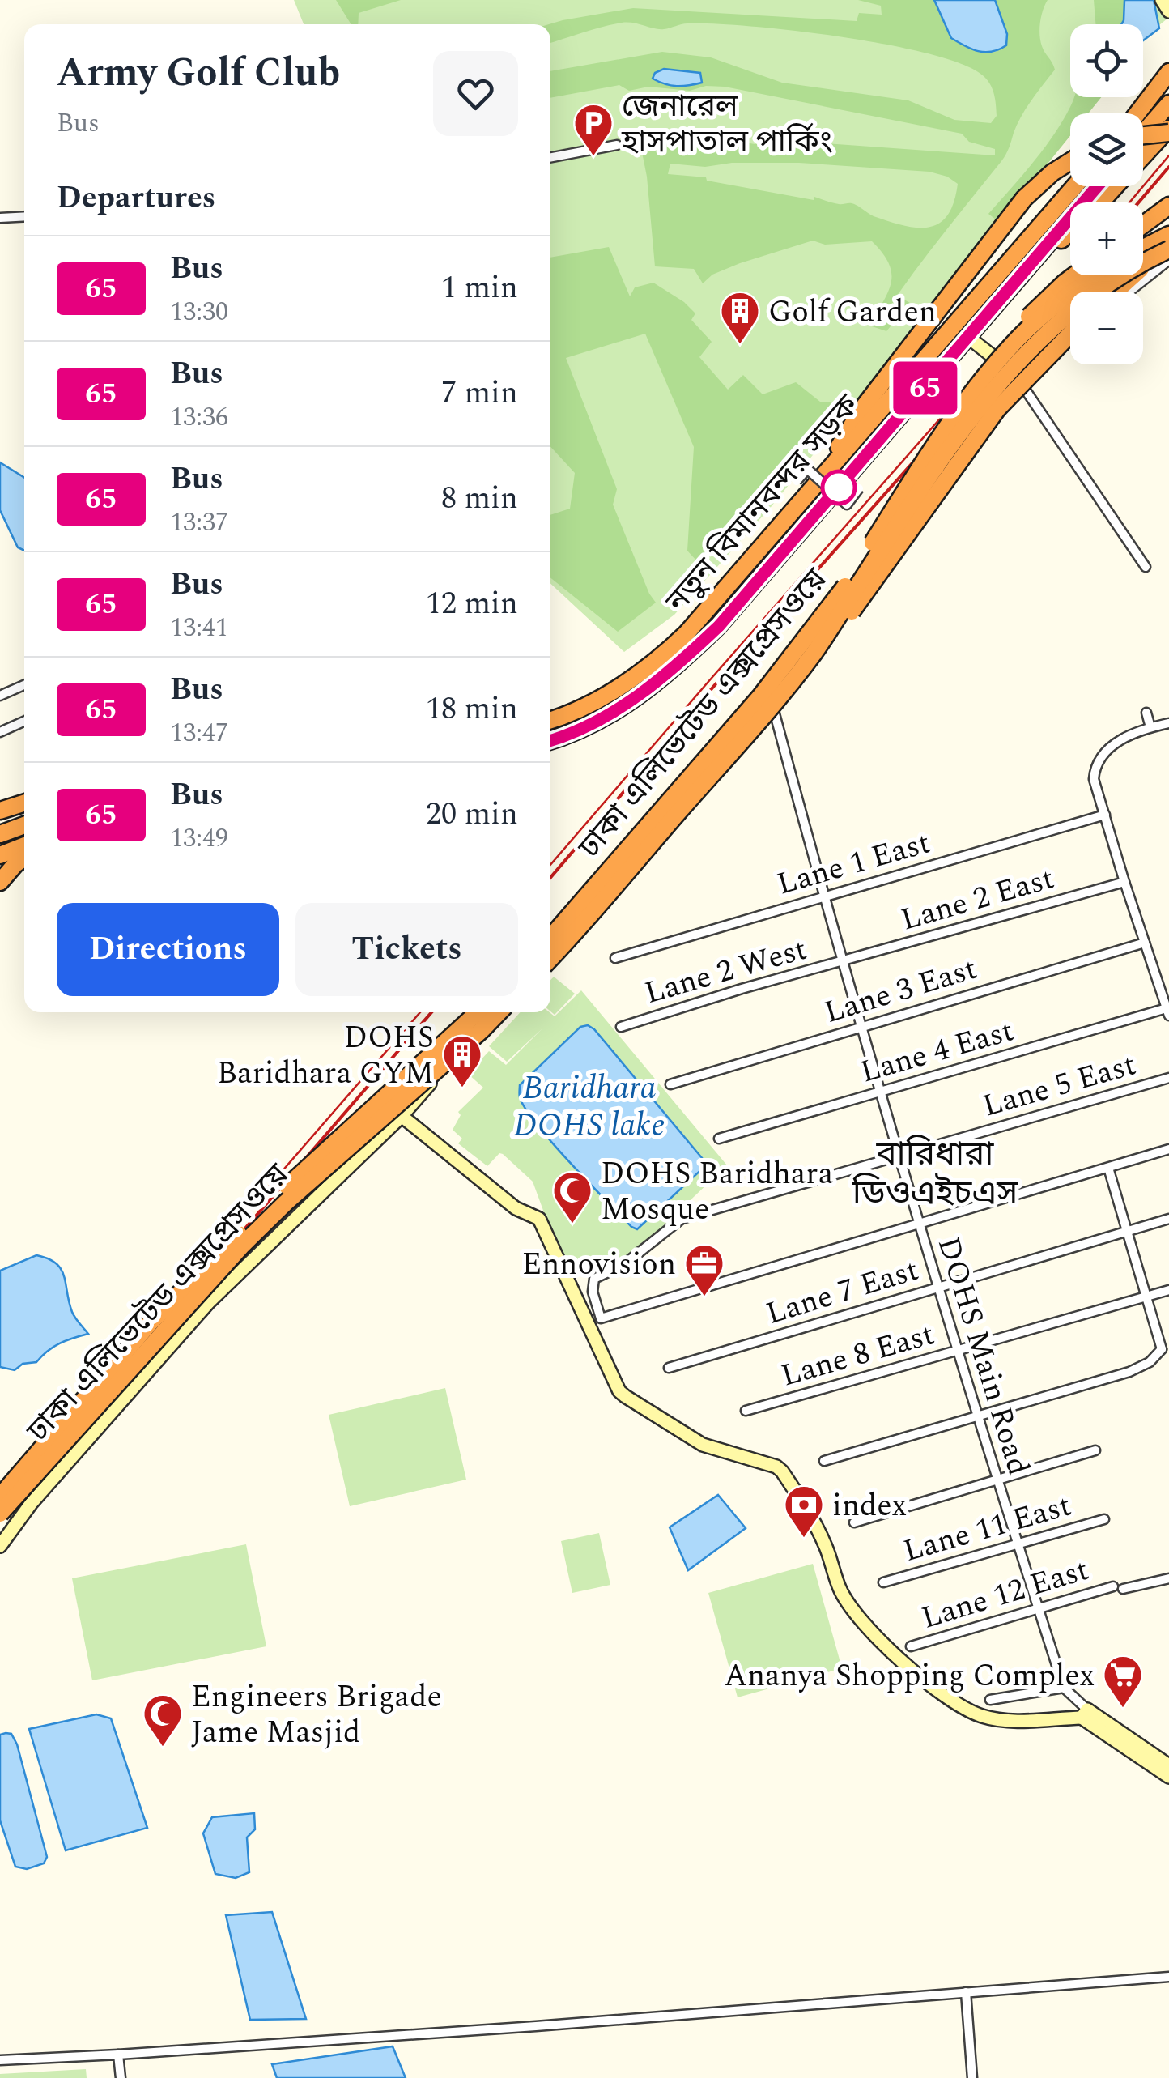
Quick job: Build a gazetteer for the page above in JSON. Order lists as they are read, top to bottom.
{
  "streets": {
    "highway": ["নতুন বিমানবন্দর সড়ক", "ঢাকা এলিভেটেড এক্সপ্রেসওয়ে"],
    "street": [
      "Lane 1 East",
      "Lane 2 East",
      "Lane 2 West",
      "Lane 3 East",
      "Lane 4 East",
      "Lane 5 East",
      "Lane 7 East",
      "Lane 8 East",
      "DOHS Main Road",
      "Lane 11 East",
      "Lane 12 East"
    ]
  },
  "crossings": [
    ["Lane 1 East", "DOHS Main Road"],
    ["Lane 2 East", "Lane 2 West"],
    ["Lane 2 East", "DOHS Main Road"],
    ["Lane 2 West", "DOHS Main Road"],
    ["Lane 3 East", "DOHS Main Road"],
    ["Lane 4 East", "DOHS Main Road"],
    ["Lane 5 East", "DOHS Main Road"],
    ["Lane 7 East", "DOHS Main Road"],
    ["Lane 8 East", "DOHS Main Road"],
    ["DOHS Main Road", "Lane 11 East"],
    ["DOHS Main Road", "Lane 12 East"]
  ],
  "districts": ["বারিধারা ডিওএইচএস"],
  "water": ["Baridhara DOHS lake"],
  "places": {
    "parking": ["জেনারেল হাসপাতাল পার্কিং"],
    "building": ["Golf Garden", "DOHS Baridhara GYM"],
    "mosque": ["DOHS Baridhara Mosque", "Engineers Brigade Jame Masjid"],
    "office": ["Ennovision"],
    "bank": ["index"],
    "supermarket": ["Ananya Shopping Complex"]
  },
  "lines": ["bus line 65"],
  "page": {
    "on_map": "65",
    "map_buttons": ["+", "−"],
    "heading": [
      ["Army Golf Club", "Bus"],
      "Departures"
    ],
    "list": [
      {
        "mark": "65",
        "name": "Bus",
        "note": "13:30",
        "value": "1 min"
      },
      {
        "mark": "65",
        "name": "Bus",
        "note": "13:36",
        "value": "7 min"
      },
      {
        "mark": "65",
        "name": "Bus",
        "note": "13:37",
        "value": "8 min"
      },
      {
        "mark": "65",
        "name": "Bus",
        "note": "13:41",
        "value": "12 min"
      },
      {
        "mark": "65",
        "name": "Bus",
        "note": "13:47",
        "value": "18 min"
      },
      {
        "mark": "65",
        "name": "Bus",
        "note": "13:49",
        "value": "20 min"
      }
    ],
    "buttons": ["Directions", "Tickets"]
  }
}
